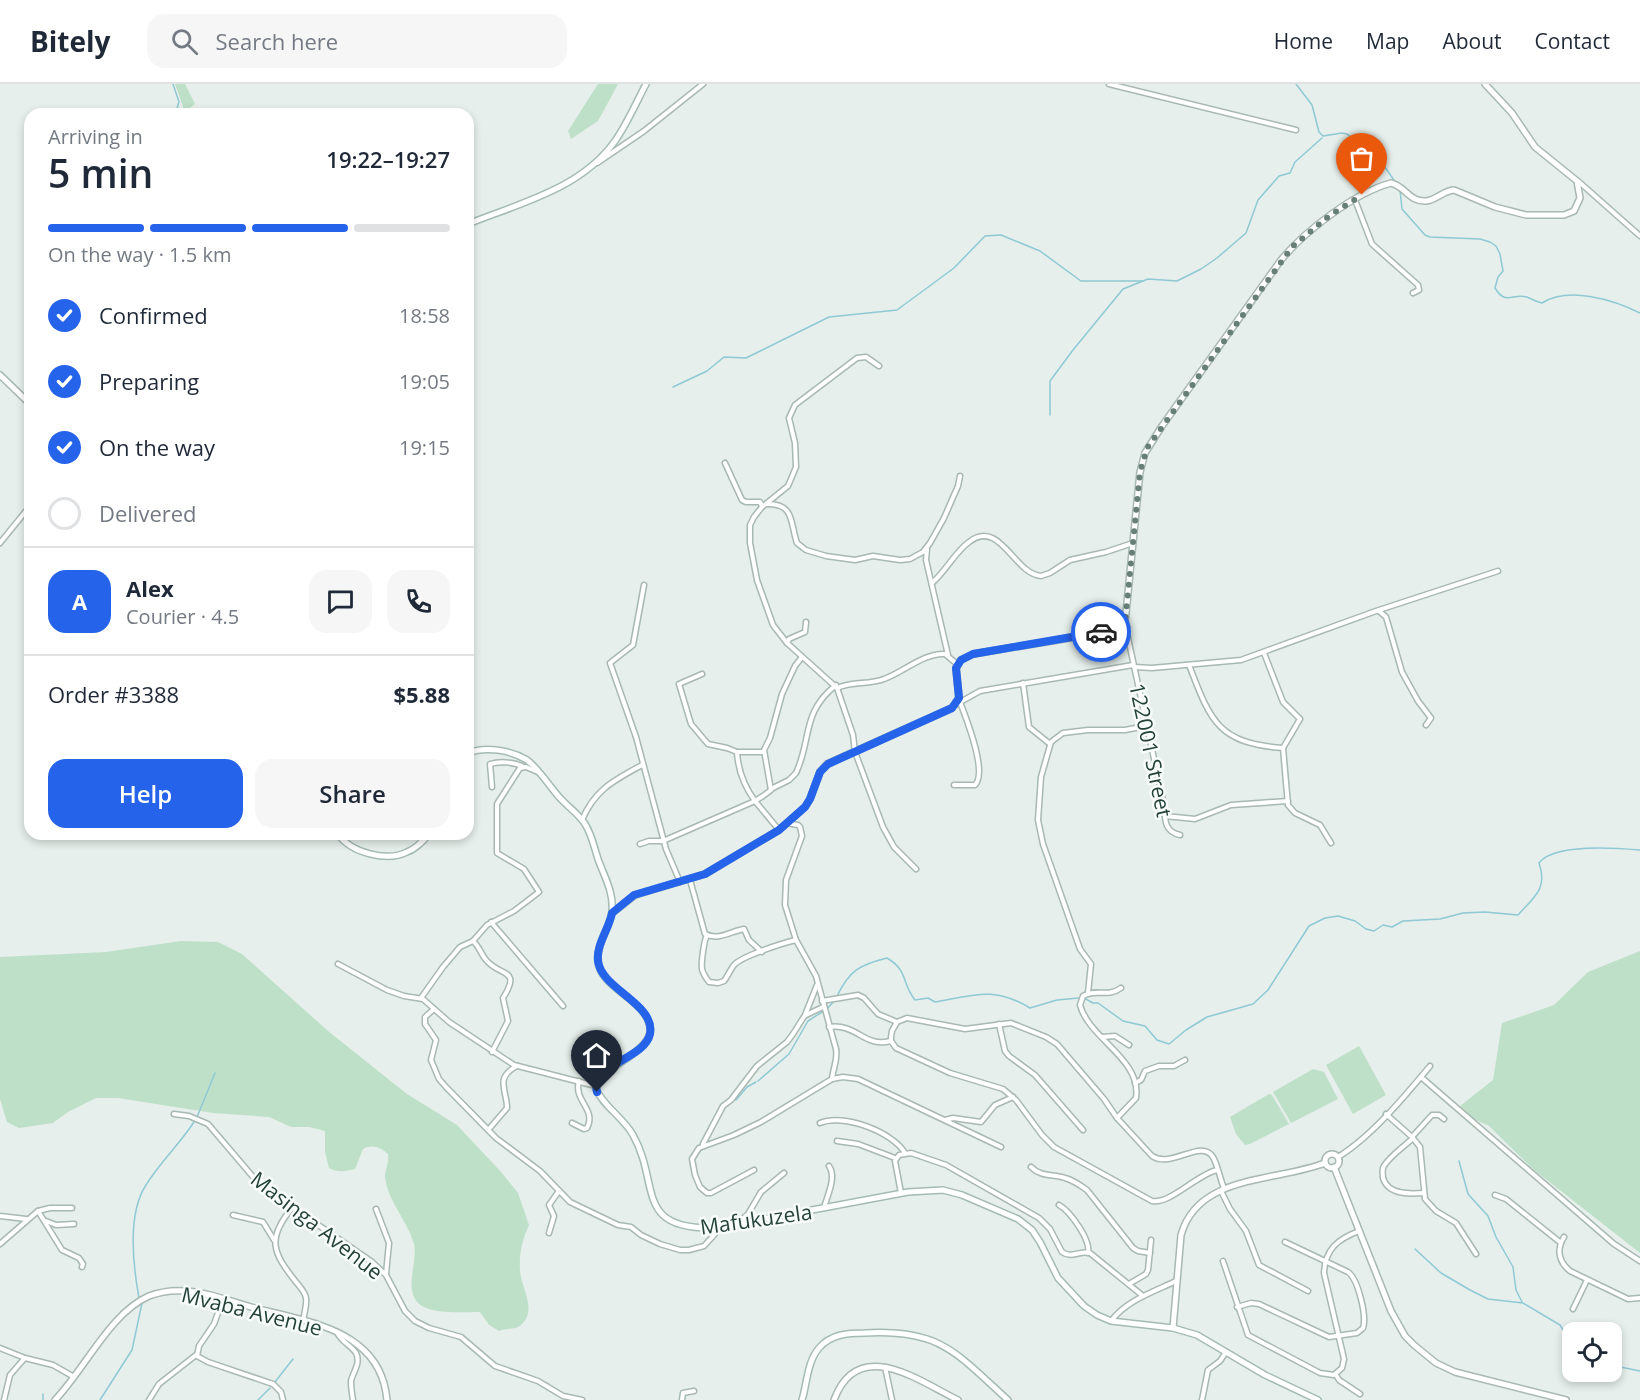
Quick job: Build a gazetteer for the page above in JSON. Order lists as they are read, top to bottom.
{
  "streets": {
    "street": [
      "122001 Street",
      "Mafukuzela",
      "Masinga Avenue",
      "Mvaba Avenue"
    ]
  },
  "page": {
    "header": "Bitely",
    "search": "Search here",
    "nav": [
      "Home",
      "Map",
      "About",
      "Contact"
    ],
    "heading": ["5 min", "Arriving in", "19:22–19:27"],
    "panel": [
      "Alex",
      "Courier · 4.5",
      "Order #3388",
      "$5.88"
    ],
    "bar": "On the way · 1.5 km",
    "list": [
      ["Confirmed", "18:58"],
      ["Preparing", "19:05"],
      ["On the way", "19:15"],
      "Delivered"
    ],
    "round": "A",
    "buttons": ["Help", "Share"]
  }
}
